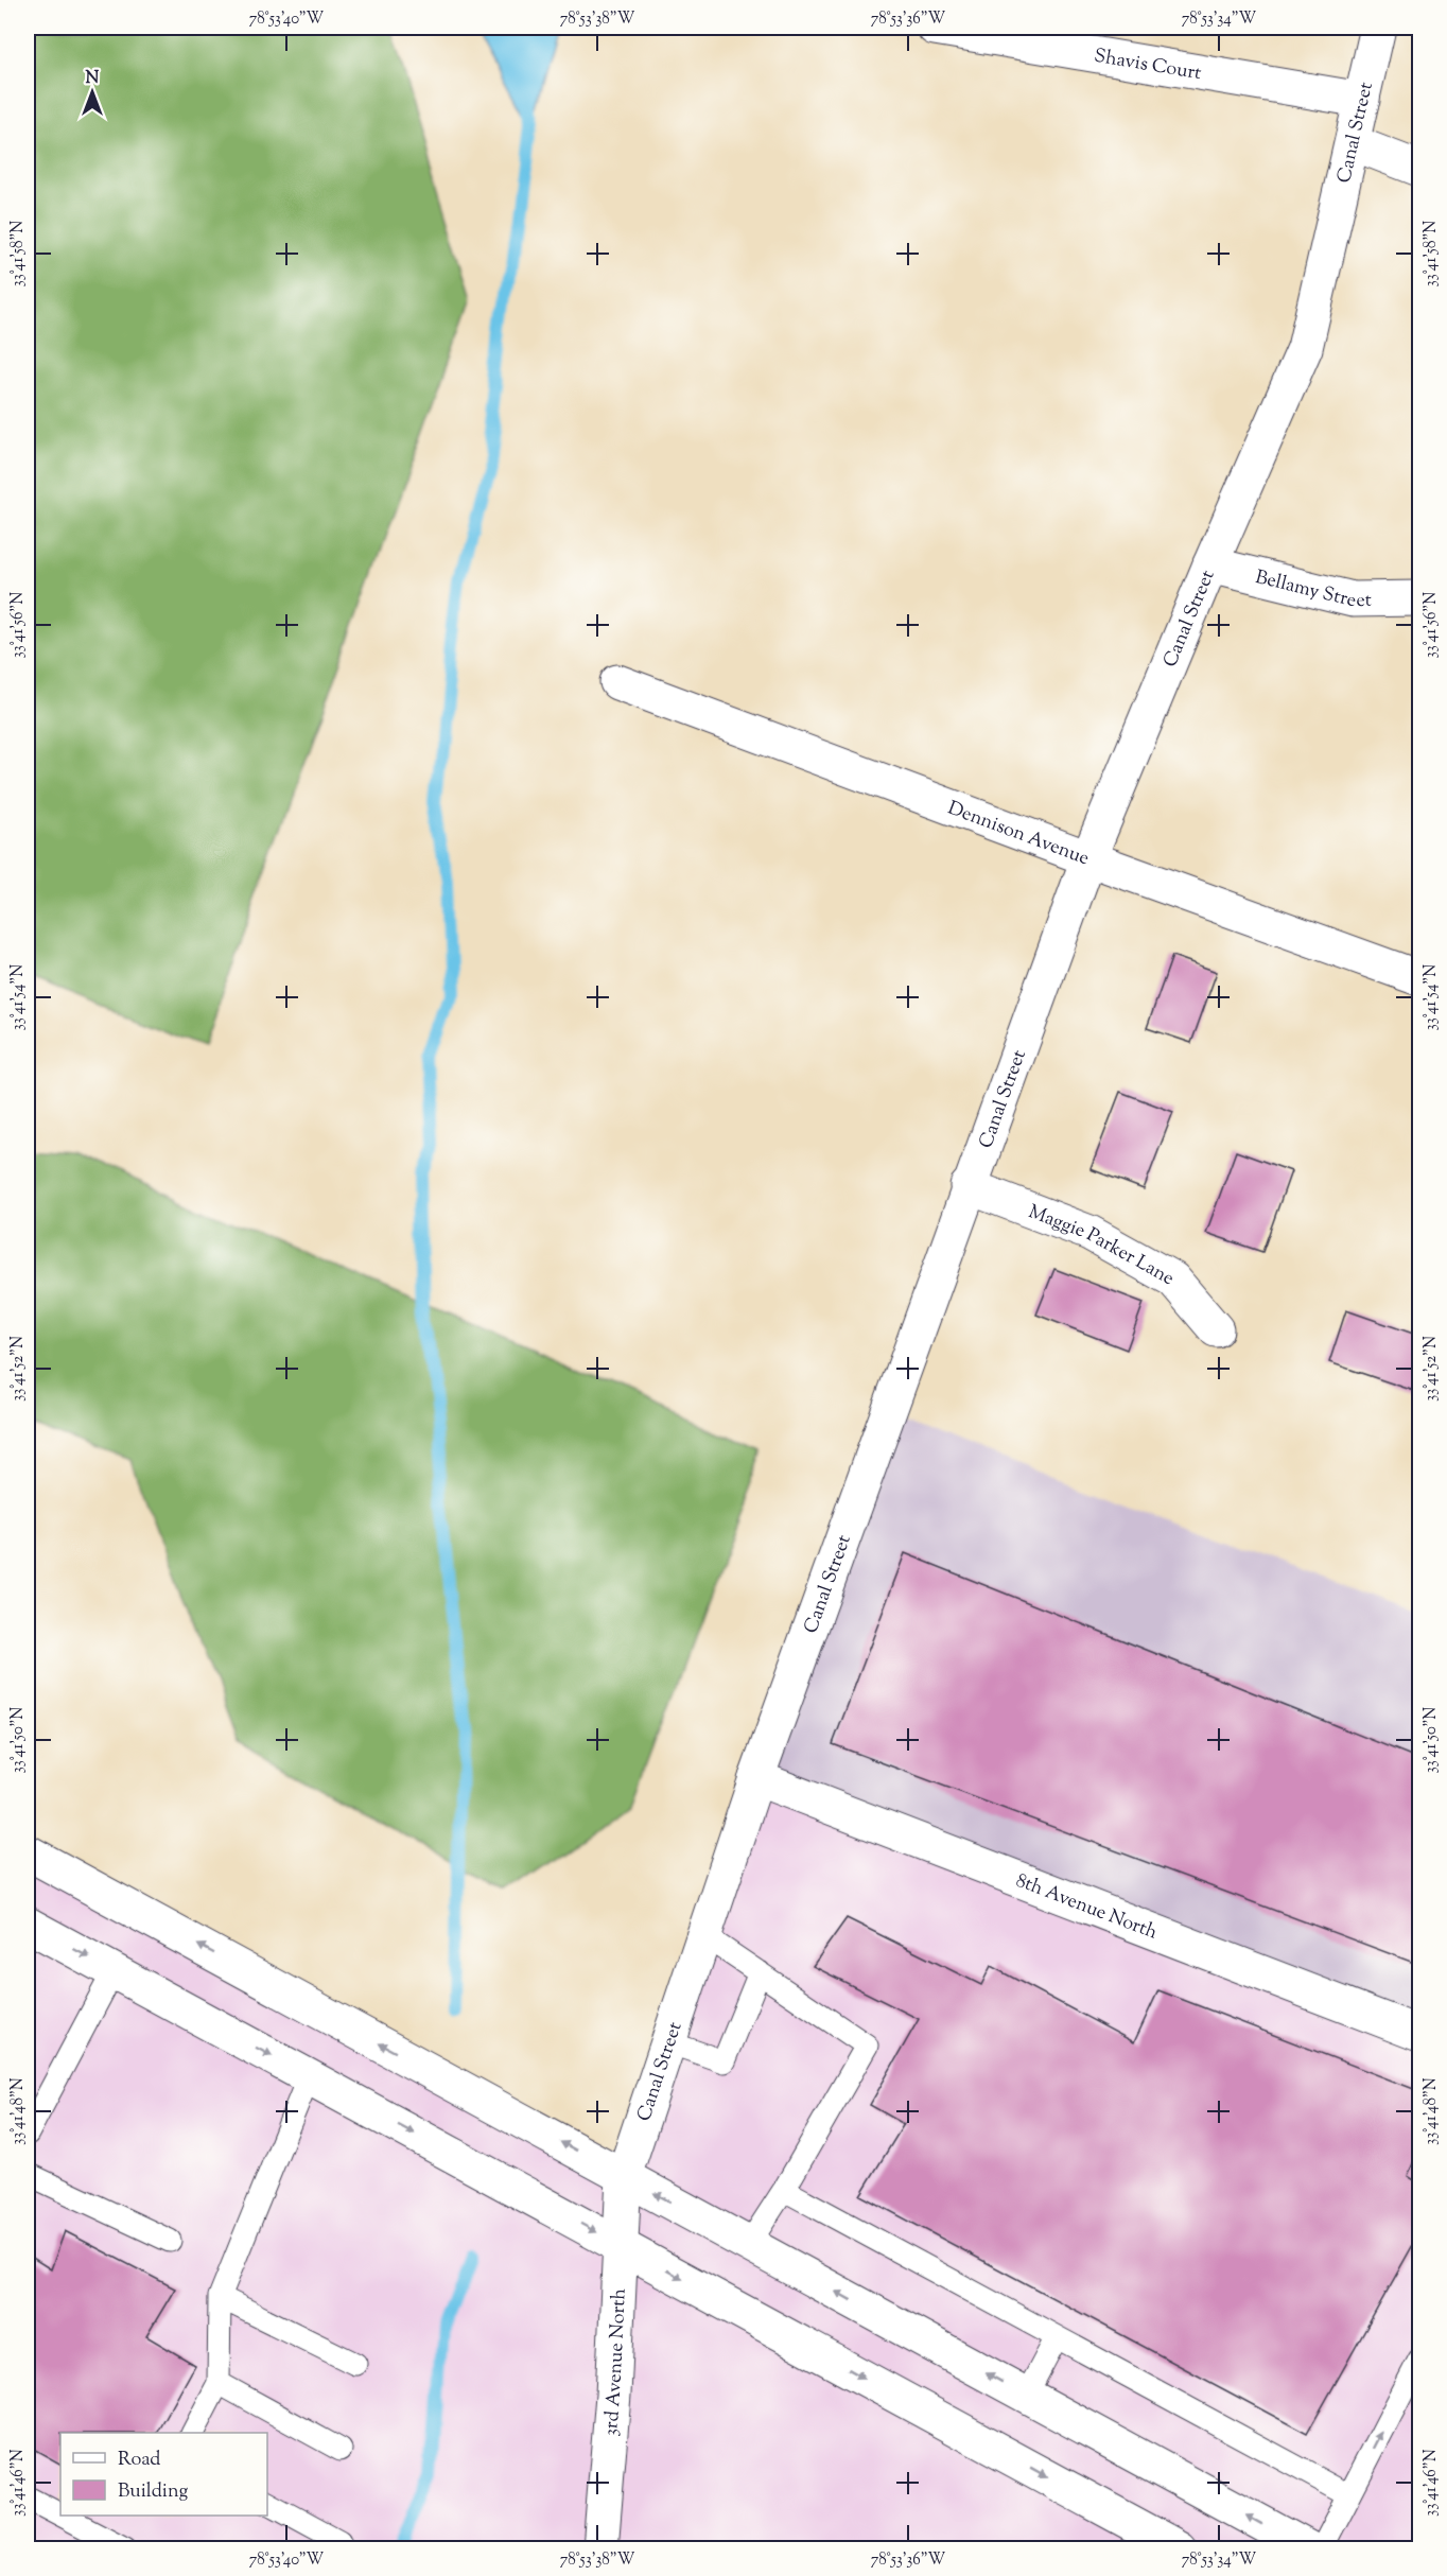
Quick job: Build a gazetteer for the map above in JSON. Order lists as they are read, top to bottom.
{
  "streets": {
    "street": [
      "Shavis Court",
      "Canal Street",
      "Bellamy Street",
      "Dennison Avenue",
      "Maggie Parker Lane",
      "8th Avenue North",
      "3rd Avenue North"
    ]
  },
  "crossings": [
    ["Shavis Court", "Canal Street"],
    ["Canal Street", "Bellamy Street"],
    ["Canal Street", "Dennison Avenue"],
    ["Canal Street", "Maggie Parker Lane"],
    ["Canal Street", "8th Avenue North"],
    ["Canal Street", "3rd Avenue North"]
  ],
  "legend": ["Road", "Building"],
  "north": "top",
  "coordinates": [
    "78°53'40\"W",
    "78°53'38\"W",
    "78°53'36\"W",
    "78°53'34\"W",
    "33°41'58\"N",
    "33°41'56\"N",
    "33°41'54\"N",
    "33°41'52\"N",
    "33°41'50\"N",
    "33°41'48\"N",
    "33°41'46\"N"
  ]
}
